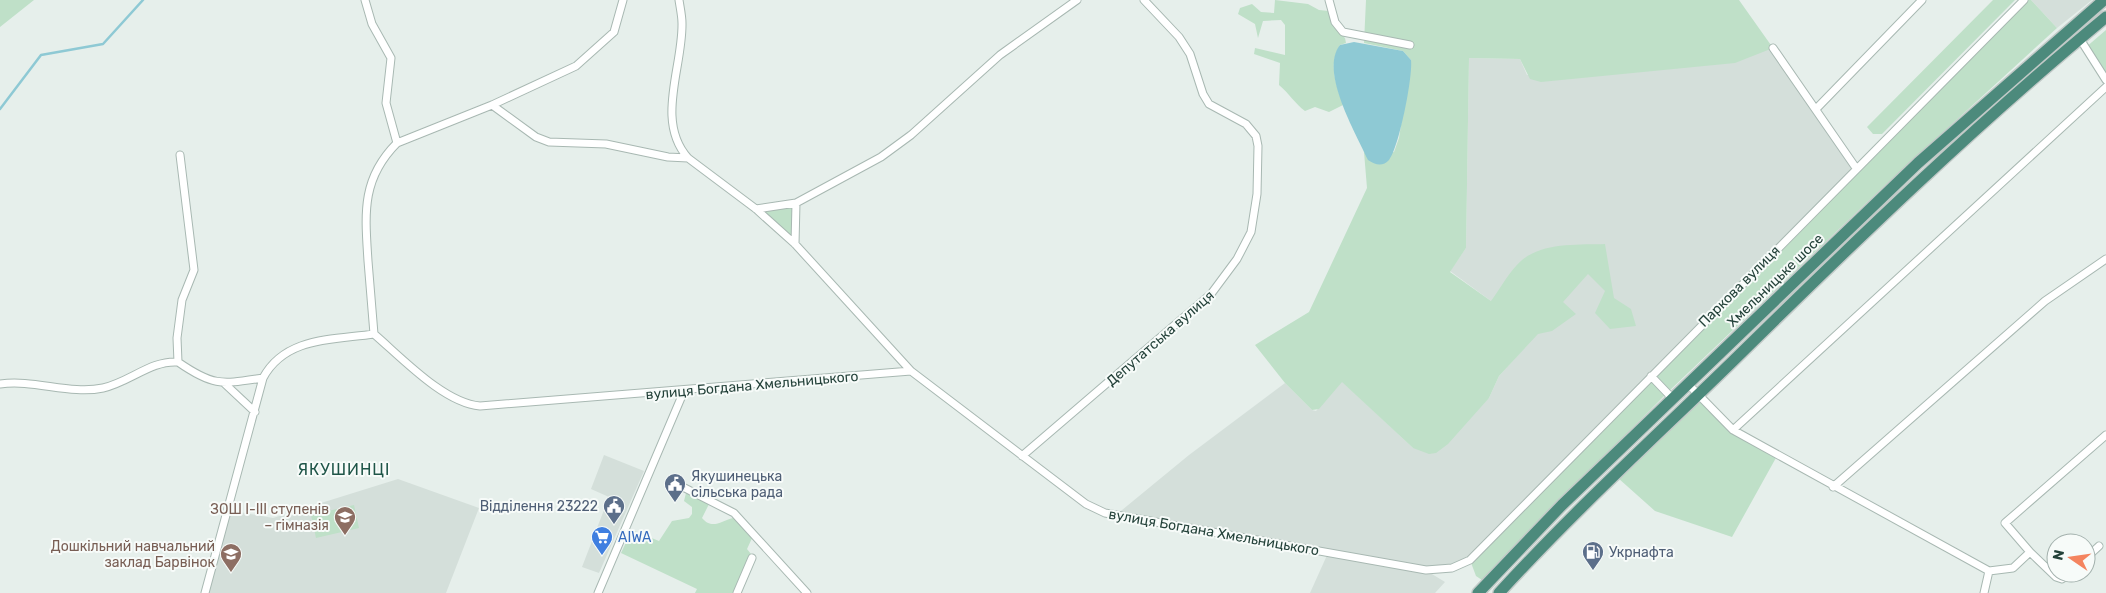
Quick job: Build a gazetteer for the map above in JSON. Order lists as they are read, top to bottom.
{
  "streets": {
    "highway": ["Хмельницьке шосе"],
    "street": ["Паркова вулиця", "Депутатська вулиця", "вулиця Богдана Хмельницького"]
  },
  "crossings": [
    ["Паркова вулиця", "вулиця Богдана Хмельницького"],
    ["Депутатська вулиця", "вулиця Богдана Хмельницького"]
  ],
  "districts": ["ЯКУШИНЦІ"],
  "places": {
    "public building": ["Якушинецька сільська рада", "Відділення 23222"],
    "school or university": ["ЗОШ І-ІІІ ступенів – гімназія", "Дошкільний навчальний заклад Барвінок"],
    "supermarket": ["AIWA"],
    "fuel station": ["Укрнафта"]
  },
  "north": "left"
}
